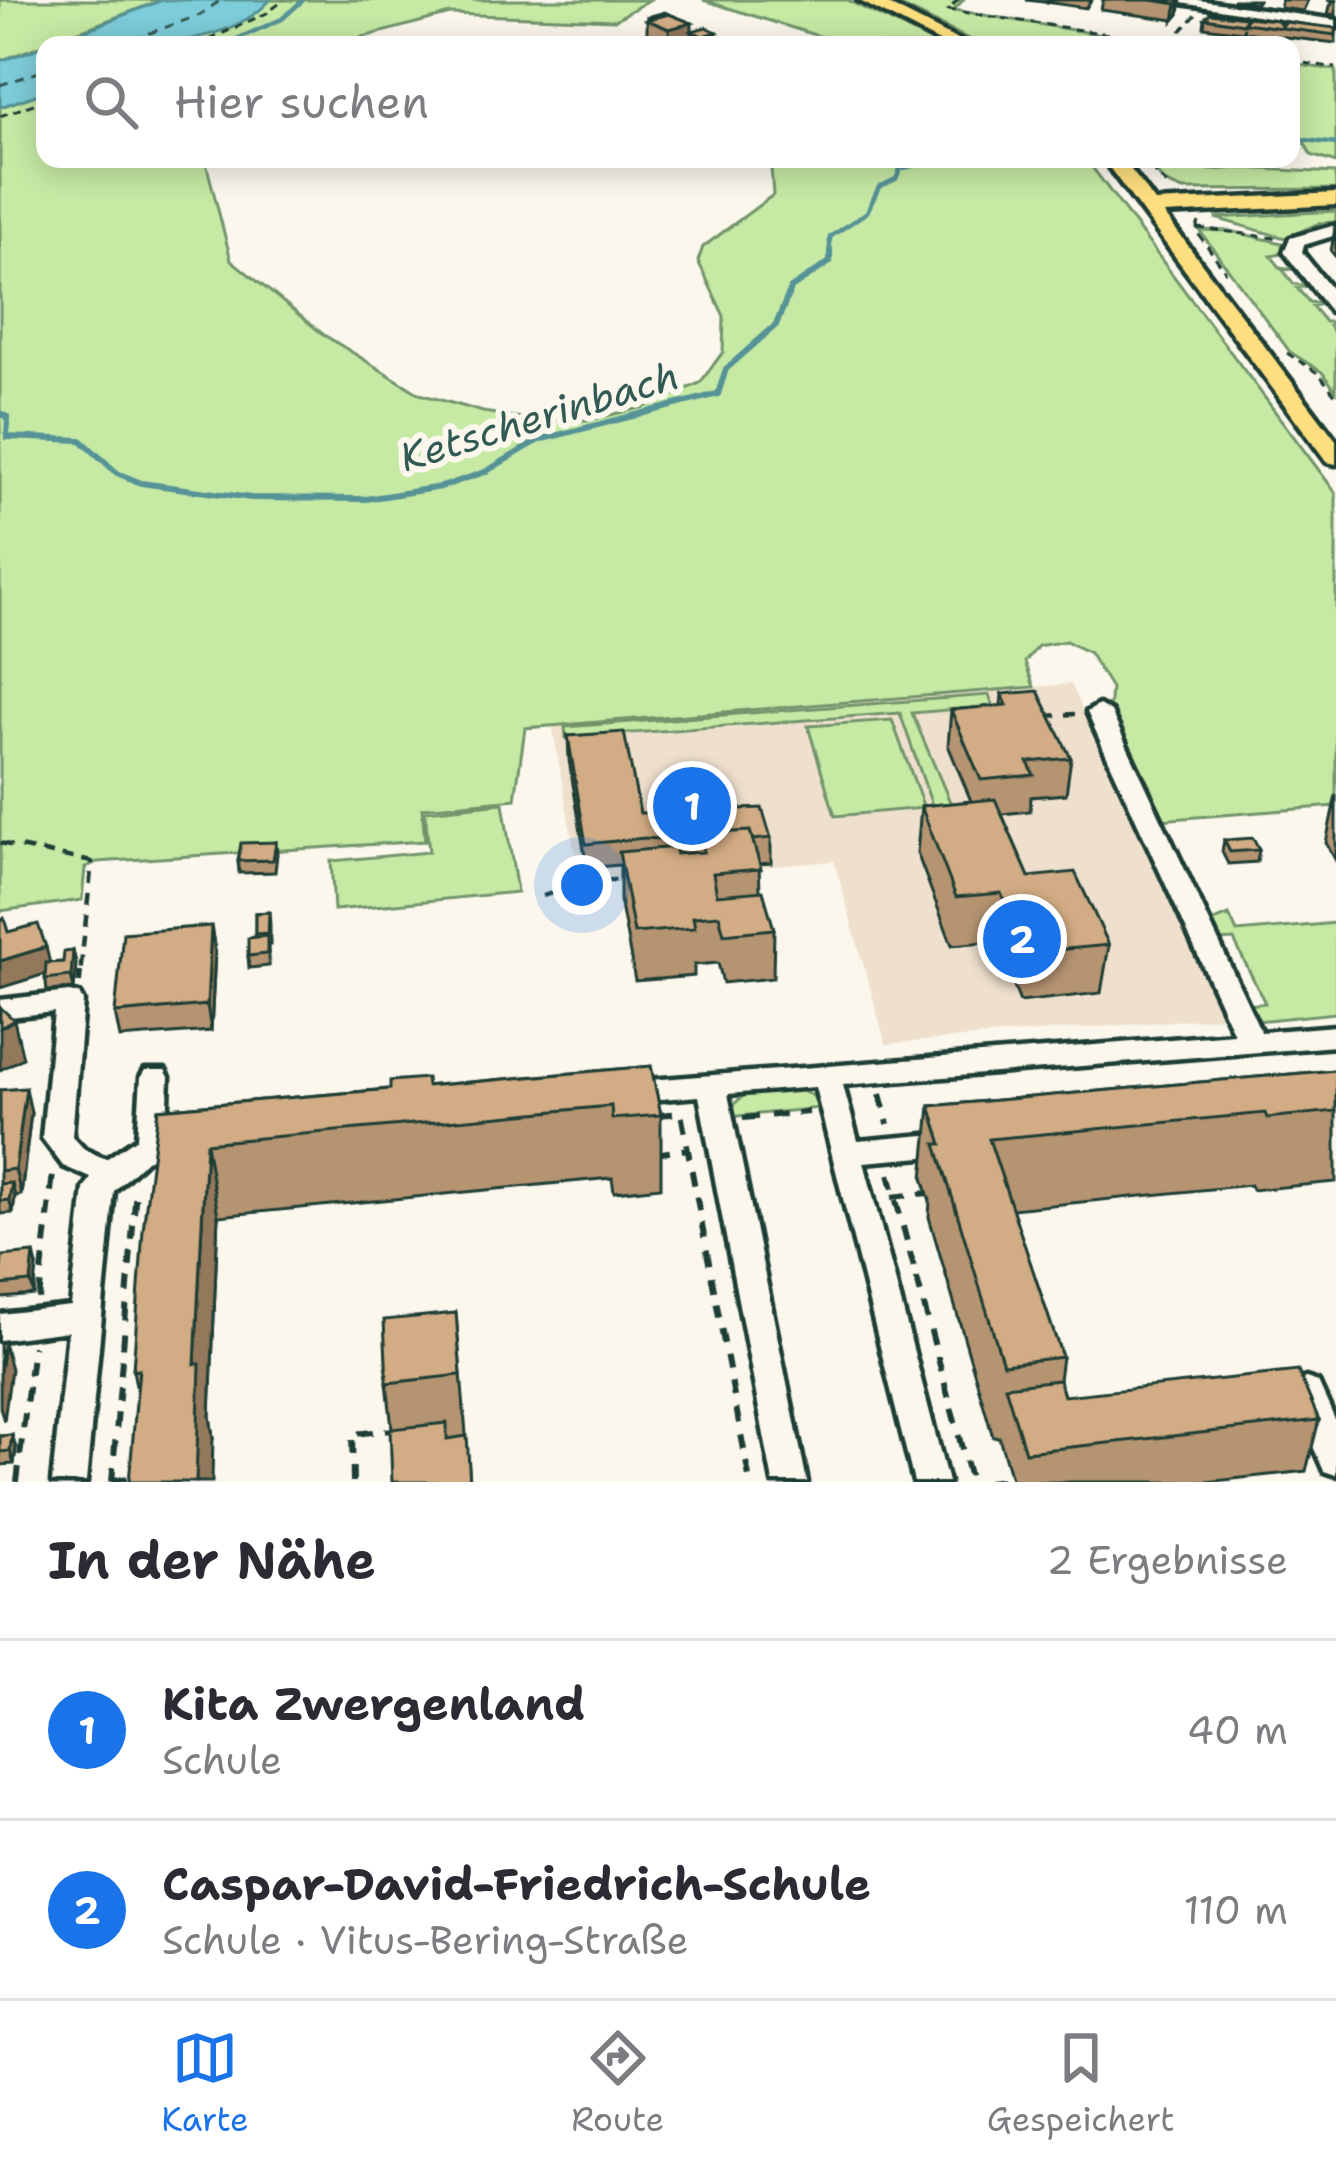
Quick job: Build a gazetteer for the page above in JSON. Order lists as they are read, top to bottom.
{
  "water": ["Ketscherinbach"],
  "page": {
    "search": "Hier suchen",
    "pins": ["1", "2"],
    "heading": ["In der Nähe", "2 Ergebnisse"],
    "list": [
      {
        "mark": "1",
        "name": "Kita Zwergenland",
        "note": "Schule",
        "value": "40 m"
      },
      {
        "mark": "2",
        "name": "Caspar-David-Friedrich-Schule",
        "note": "Schule · Vitus-Bering-Straße",
        "value": "110 m"
      }
    ],
    "nav": ["Karte", "Route", "Gespeichert"]
  }
}
